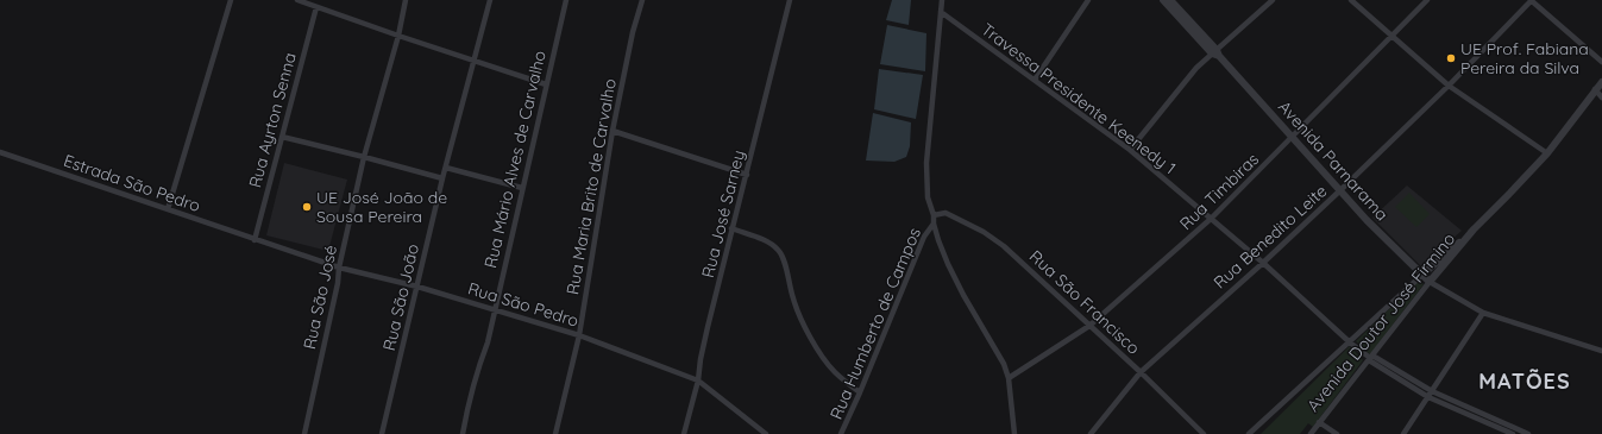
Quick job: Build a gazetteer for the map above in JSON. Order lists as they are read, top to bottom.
{
  "streets": {
    "street": [
      "Travessa Presidente Keenedy 1",
      "Rua Ayrton Senna",
      "Rua Mário Alves de Carvalho",
      "Avenida Parnarama",
      "Estrada São Pedro",
      "Rua Maria Brito de Carvalho",
      "Rua Timbiras",
      "Rua José Sarney",
      "Rua Benedito Leite",
      "Rua São José",
      "Rua São João",
      "Rua São Francisco",
      "Rua São Pedro",
      "Avenida Doutor José Firmino",
      "Rua Humberto de Campos"
    ]
  },
  "crossings": [
    ["Travessa Presidente Keenedy 1", "Rua Timbiras"],
    ["Travessa Presidente Keenedy 1", "Rua Benedito Leite"],
    ["Travessa Presidente Keenedy 1", "Avenida Doutor José Firmino"],
    ["Rua Ayrton Senna", "Estrada São Pedro"],
    ["Rua Ayrton Senna", "Rua São Pedro"],
    ["Rua Mário Alves de Carvalho", "Rua São Pedro"],
    ["Avenida Parnarama", "Rua Timbiras"],
    ["Avenida Parnarama", "Rua Benedito Leite"],
    ["Avenida Parnarama", "Avenida Doutor José Firmino"],
    ["Estrada São Pedro", "Rua São Pedro"],
    ["Rua Maria Brito de Carvalho", "Rua São Pedro"],
    ["Rua Timbiras", "Rua São Francisco"],
    ["Rua José Sarney", "Rua São Pedro"],
    ["Rua Benedito Leite", "Rua São Francisco"],
    ["Rua São José", "Rua São Pedro"],
    ["Rua São João", "Rua São Pedro"]
  ],
  "districts": ["MATÕES"],
  "places": ["UE Prof. Fabiana Pereira da Silva", "UE José João de Sousa Pereira"]
}
